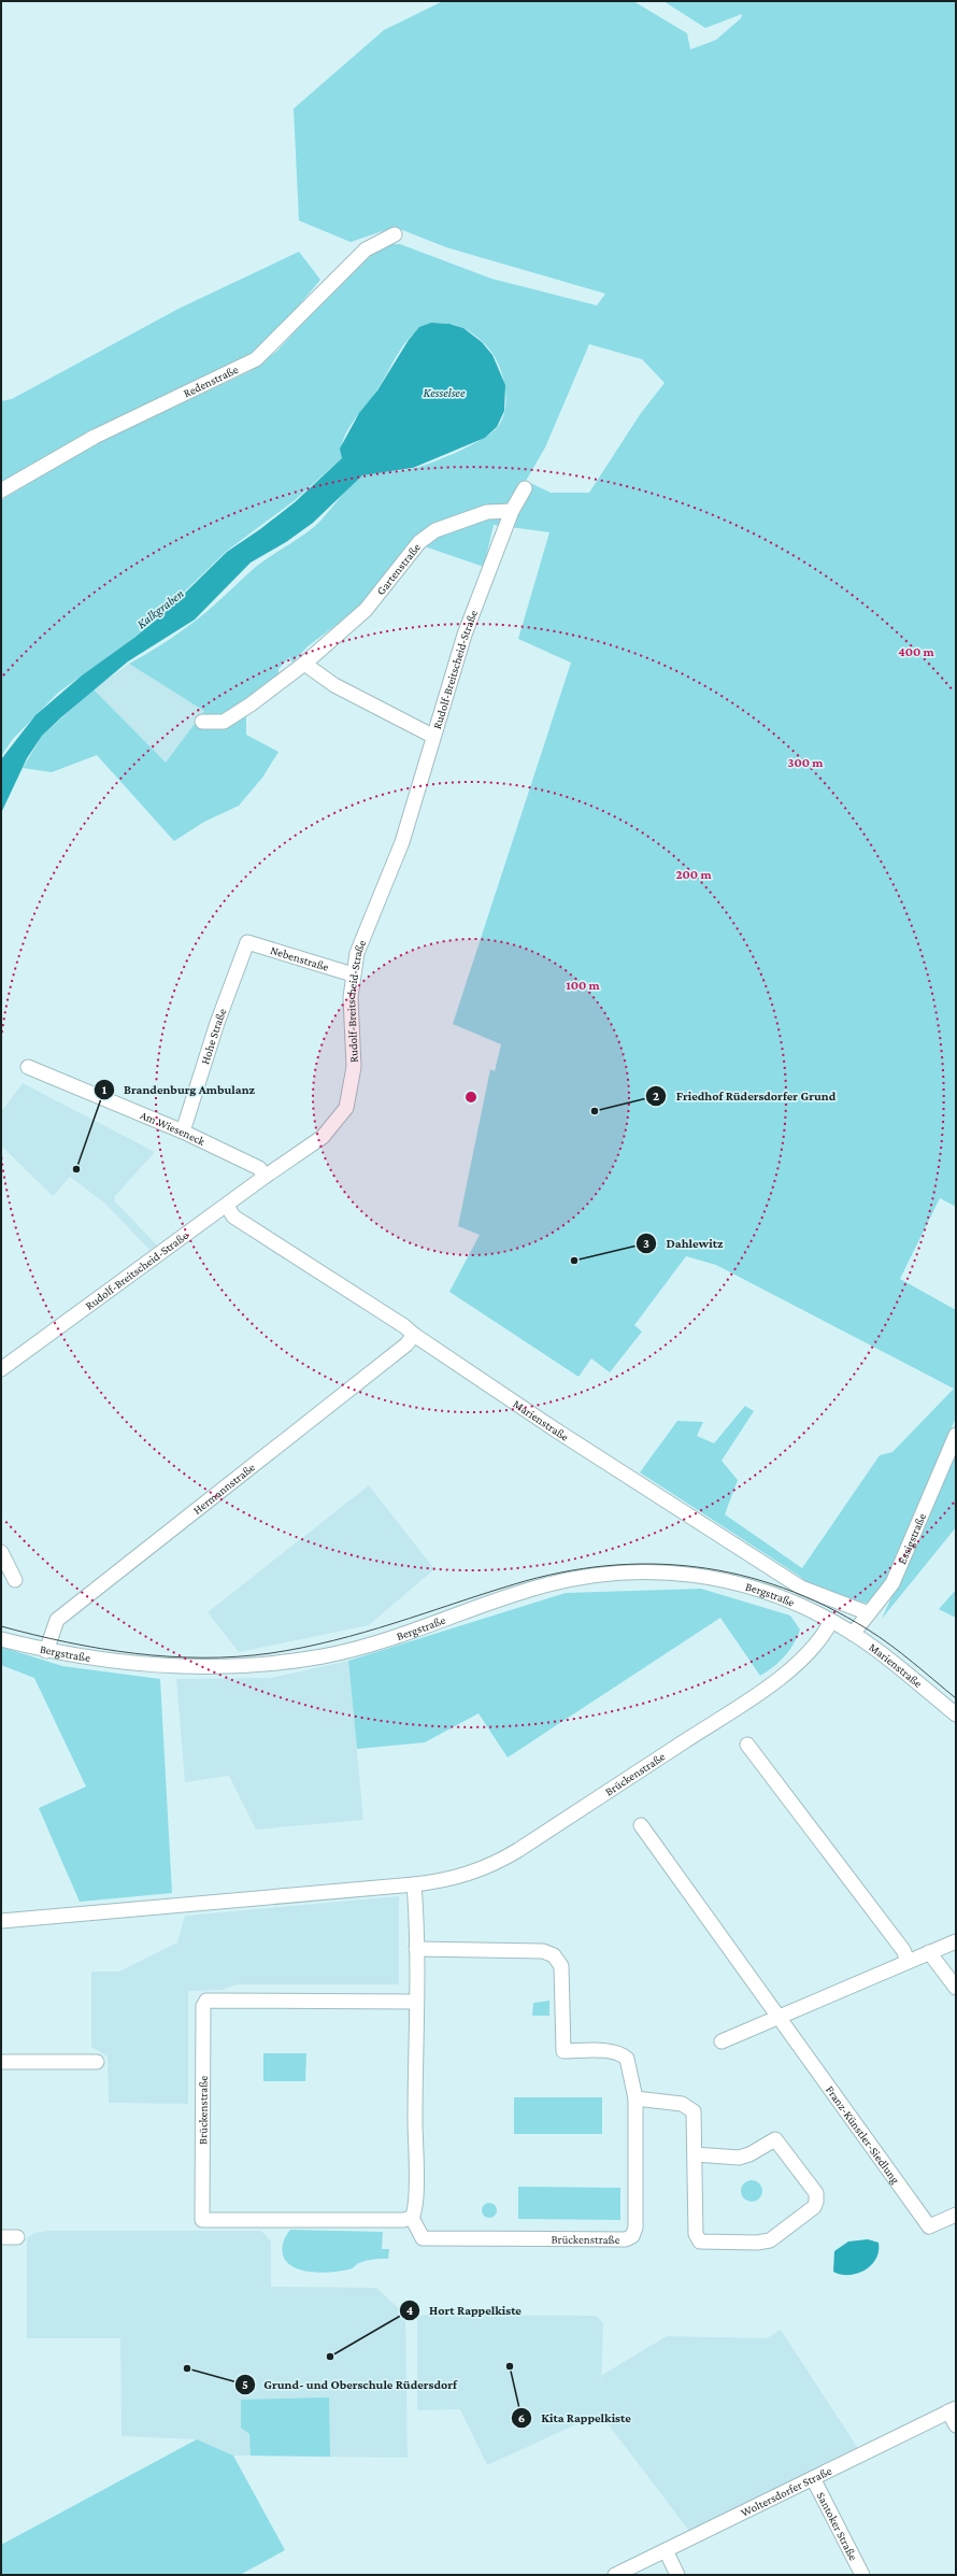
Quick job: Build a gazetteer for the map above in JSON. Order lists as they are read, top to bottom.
{
  "streets": {
    "street": [
      "Redenstraße",
      "Gartenstraße",
      "Rudolf-Breitscheid-Straße",
      "Nebenstraße",
      "Hohe Straße",
      "Am Wieseneck",
      "Marienstraße",
      "Hermannstraße",
      "Essigstraße",
      "Bergstraße",
      "Brückenstraße",
      "Franz-Künstler-Siedlung",
      "Woltersdorfer Straße",
      "Santoker Straße"
    ]
  },
  "crossings": [
    ["Gartenstraße", "Rudolf-Breitscheid-Straße"],
    ["Rudolf-Breitscheid-Straße", "Nebenstraße"],
    ["Rudolf-Breitscheid-Straße", "Am Wieseneck"],
    ["Rudolf-Breitscheid-Straße", "Marienstraße"],
    ["Nebenstraße", "Hohe Straße"],
    ["Hohe Straße", "Am Wieseneck"],
    ["Marienstraße", "Hermannstraße"],
    ["Marienstraße", "Essigstraße"],
    ["Marienstraße", "Bergstraße"],
    ["Marienstraße", "Brückenstraße"],
    ["Hermannstraße", "Bergstraße"],
    ["Bergstraße", "Brückenstraße"],
    ["Woltersdorfer Straße", "Santoker Straße"]
  ],
  "water": ["Kesselsee", "Kalkgraben"],
  "places": [
    "Friedhof Rüdersdorfer Grund",
    "Brandenburg Ambulanz",
    "Dahlewitz",
    "Hort Rappelkiste",
    "Kita Rappelkiste",
    "Grund- und Oberschule Rüdersdorf"
  ],
  "rings": [
    "400 m",
    "300 m",
    "200 m",
    "100 m"
  ]
}
